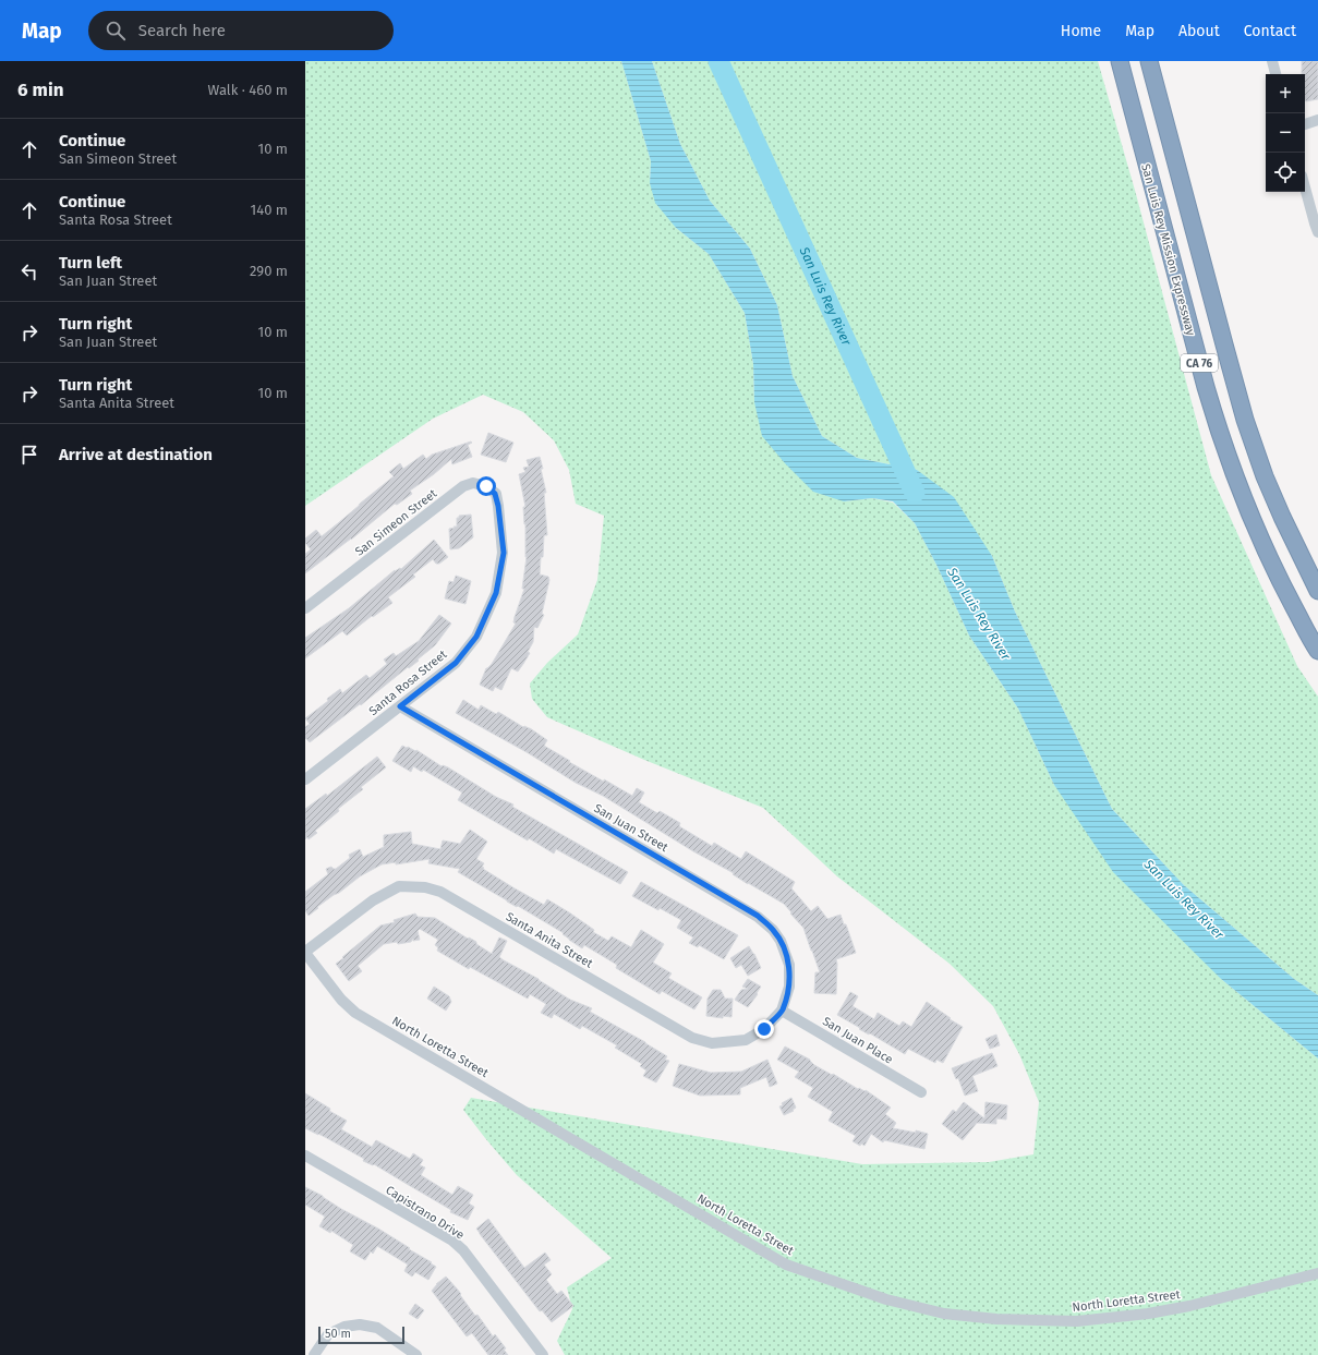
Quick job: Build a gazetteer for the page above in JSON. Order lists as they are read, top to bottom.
{
  "streets": {
    "highway": ["San Luis Rey Mission Expressway", "CA 76"],
    "street": [
      "San Simeon Street",
      "Santa Rosa Street",
      "San Juan Street",
      "Santa Anita Street",
      "San Juan Place",
      "North Loretta Street",
      "Capistrano Drive"
    ]
  },
  "crossings": [
    ["San Simeon Street", "Santa Rosa Street"],
    ["Santa Rosa Street", "San Juan Street"],
    ["San Juan Street", "Santa Anita Street"],
    ["San Juan Street", "San Juan Place"],
    ["Santa Anita Street", "San Juan Place"],
    ["Santa Anita Street", "North Loretta Street"]
  ],
  "water": ["San Luis Rey River"],
  "scale_bar": "50 m",
  "page": {
    "header": "Map",
    "search": "Search here",
    "nav": [
      "Home",
      "Map",
      "About",
      "Contact"
    ],
    "heading": ["6 min", "Walk · 460 m"],
    "map_buttons": ["+", "−"],
    "list": [
      ["Continue", "San Simeon Street", "10 m"],
      ["Continue", "Santa Rosa Street", "140 m"],
      ["Turn left", "San Juan Street", "290 m"],
      ["Turn right", "San Juan Street", "10 m"],
      ["Turn right", "Santa Anita Street", "10 m"],
      "Arrive at destination"
    ],
    "scale": "50 m"
  }
}
